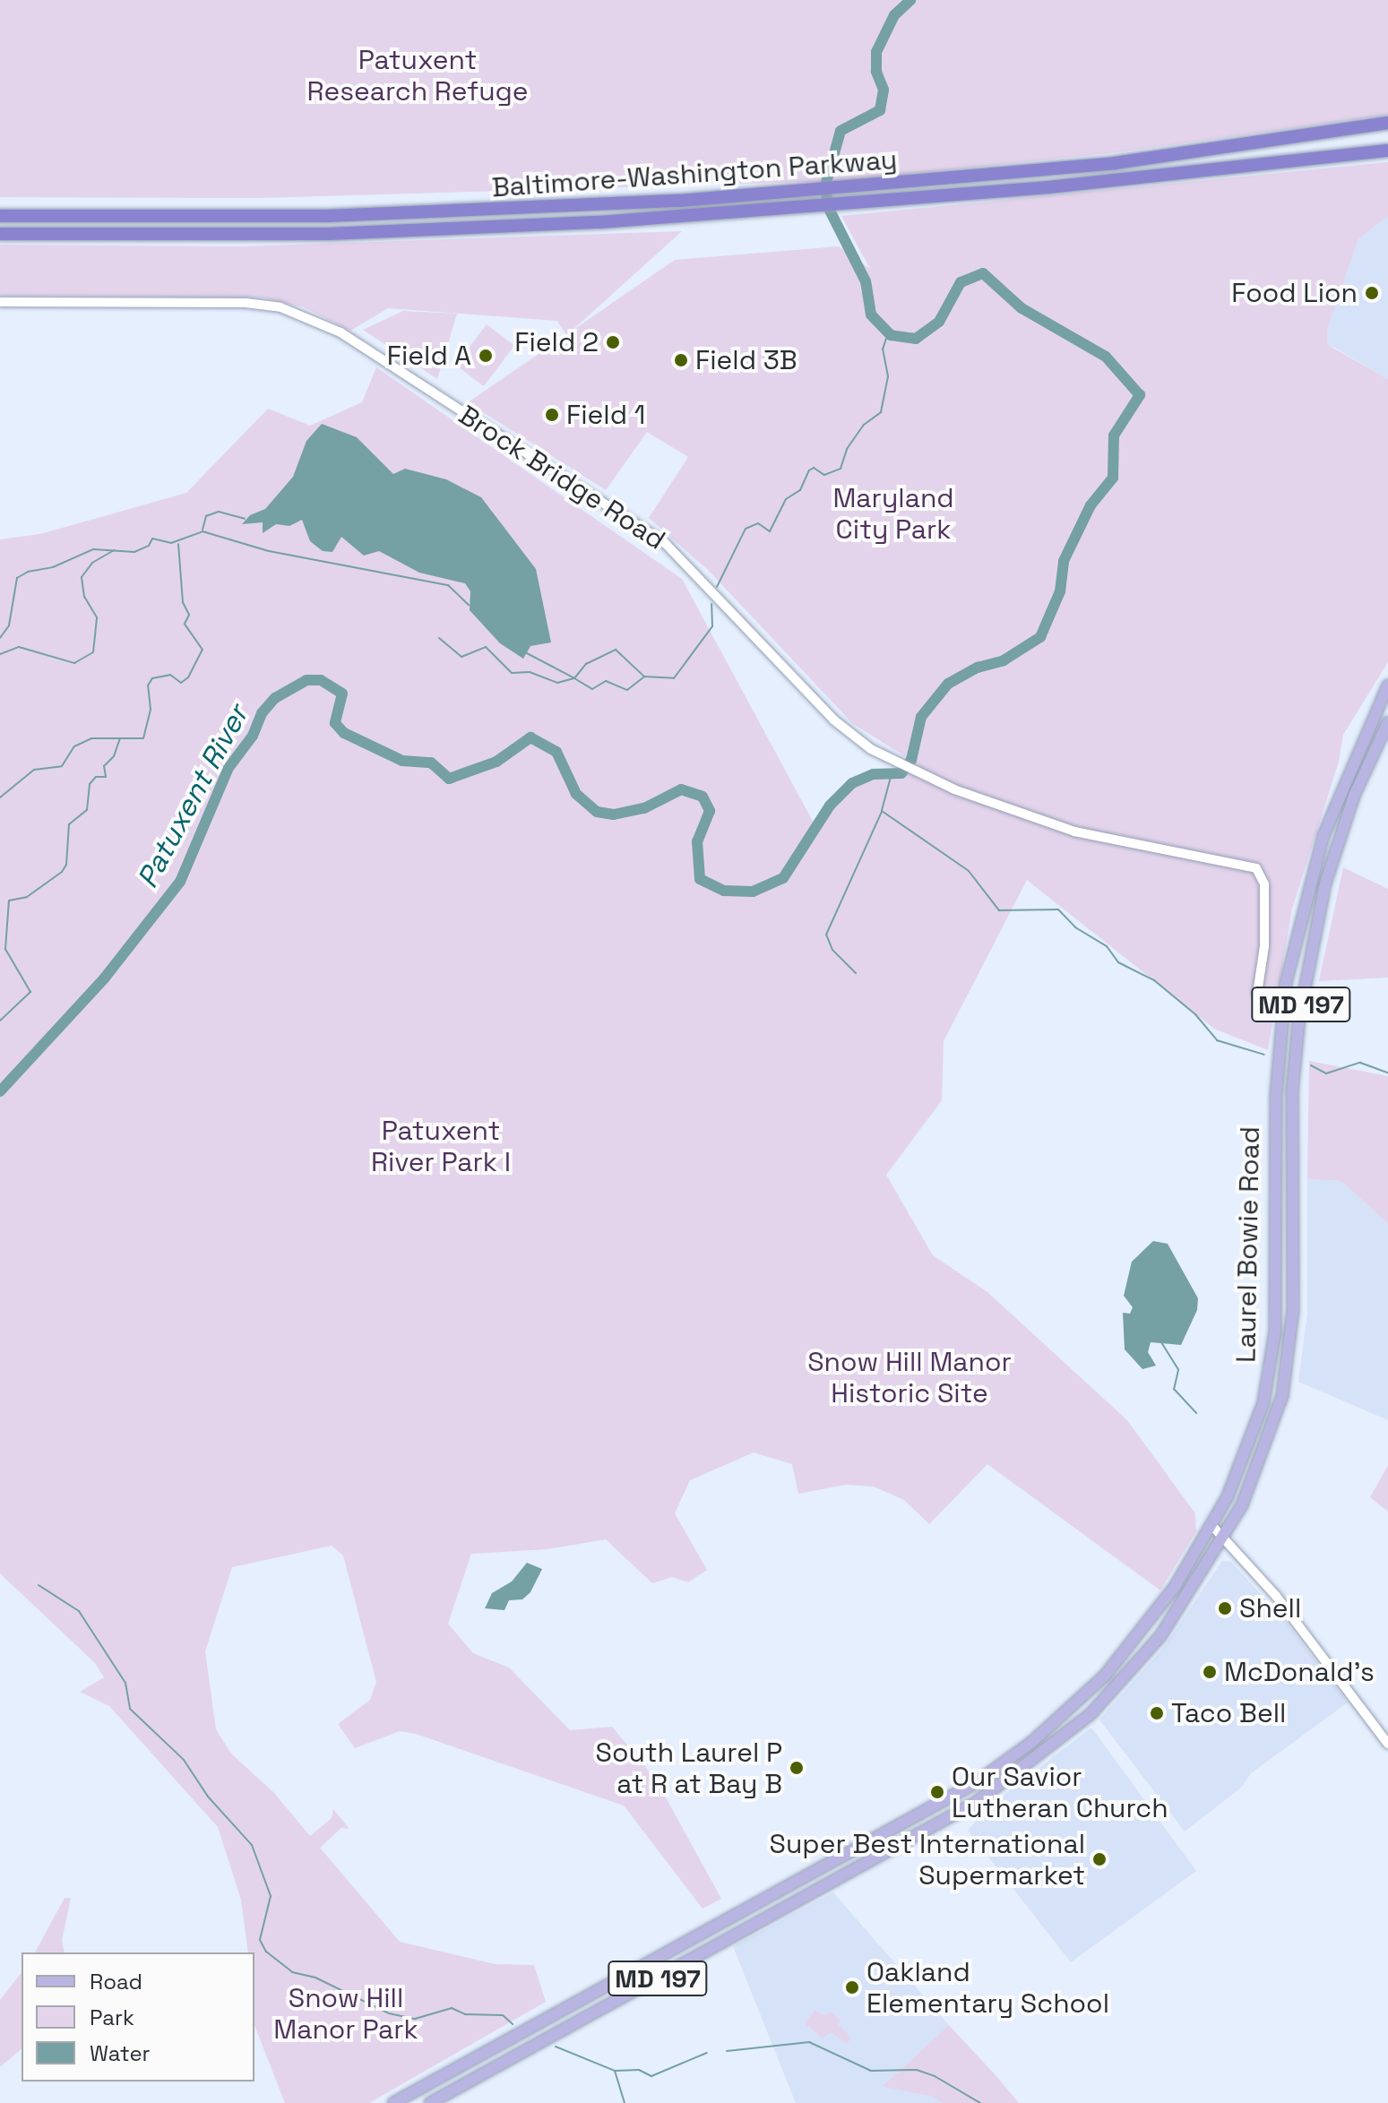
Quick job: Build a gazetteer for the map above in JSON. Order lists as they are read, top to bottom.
{
  "streets": {
    "highway": ["Baltimore-Washington Parkway"],
    "main road": ["MD 197", "Laurel Bowie Road"],
    "street": ["Brock Bridge Road"]
  },
  "crossings": [
    ["Brock Bridge Road", "Laurel Bowie Road"]
  ],
  "water": ["Patuxent River"],
  "parks": [
    "Patuxent Research Refuge",
    "Maryland City Park",
    "Patuxent River Park I",
    "Snow Hill Manor Historic Site",
    "Snow Hill Manor Park"
  ],
  "places": [
    "Food Lion",
    "Field 2",
    "Field A",
    "Field 3B",
    "Field 1",
    "Shell",
    "McDonald's",
    "Taco Bell",
    "South Laurel P at R at Bay B",
    "Our Savior Lutheran Church",
    "Super Best International Supermarket",
    "Oakland Elementary School"
  ],
  "legend": ["Road", "Park", "Water"]
}
